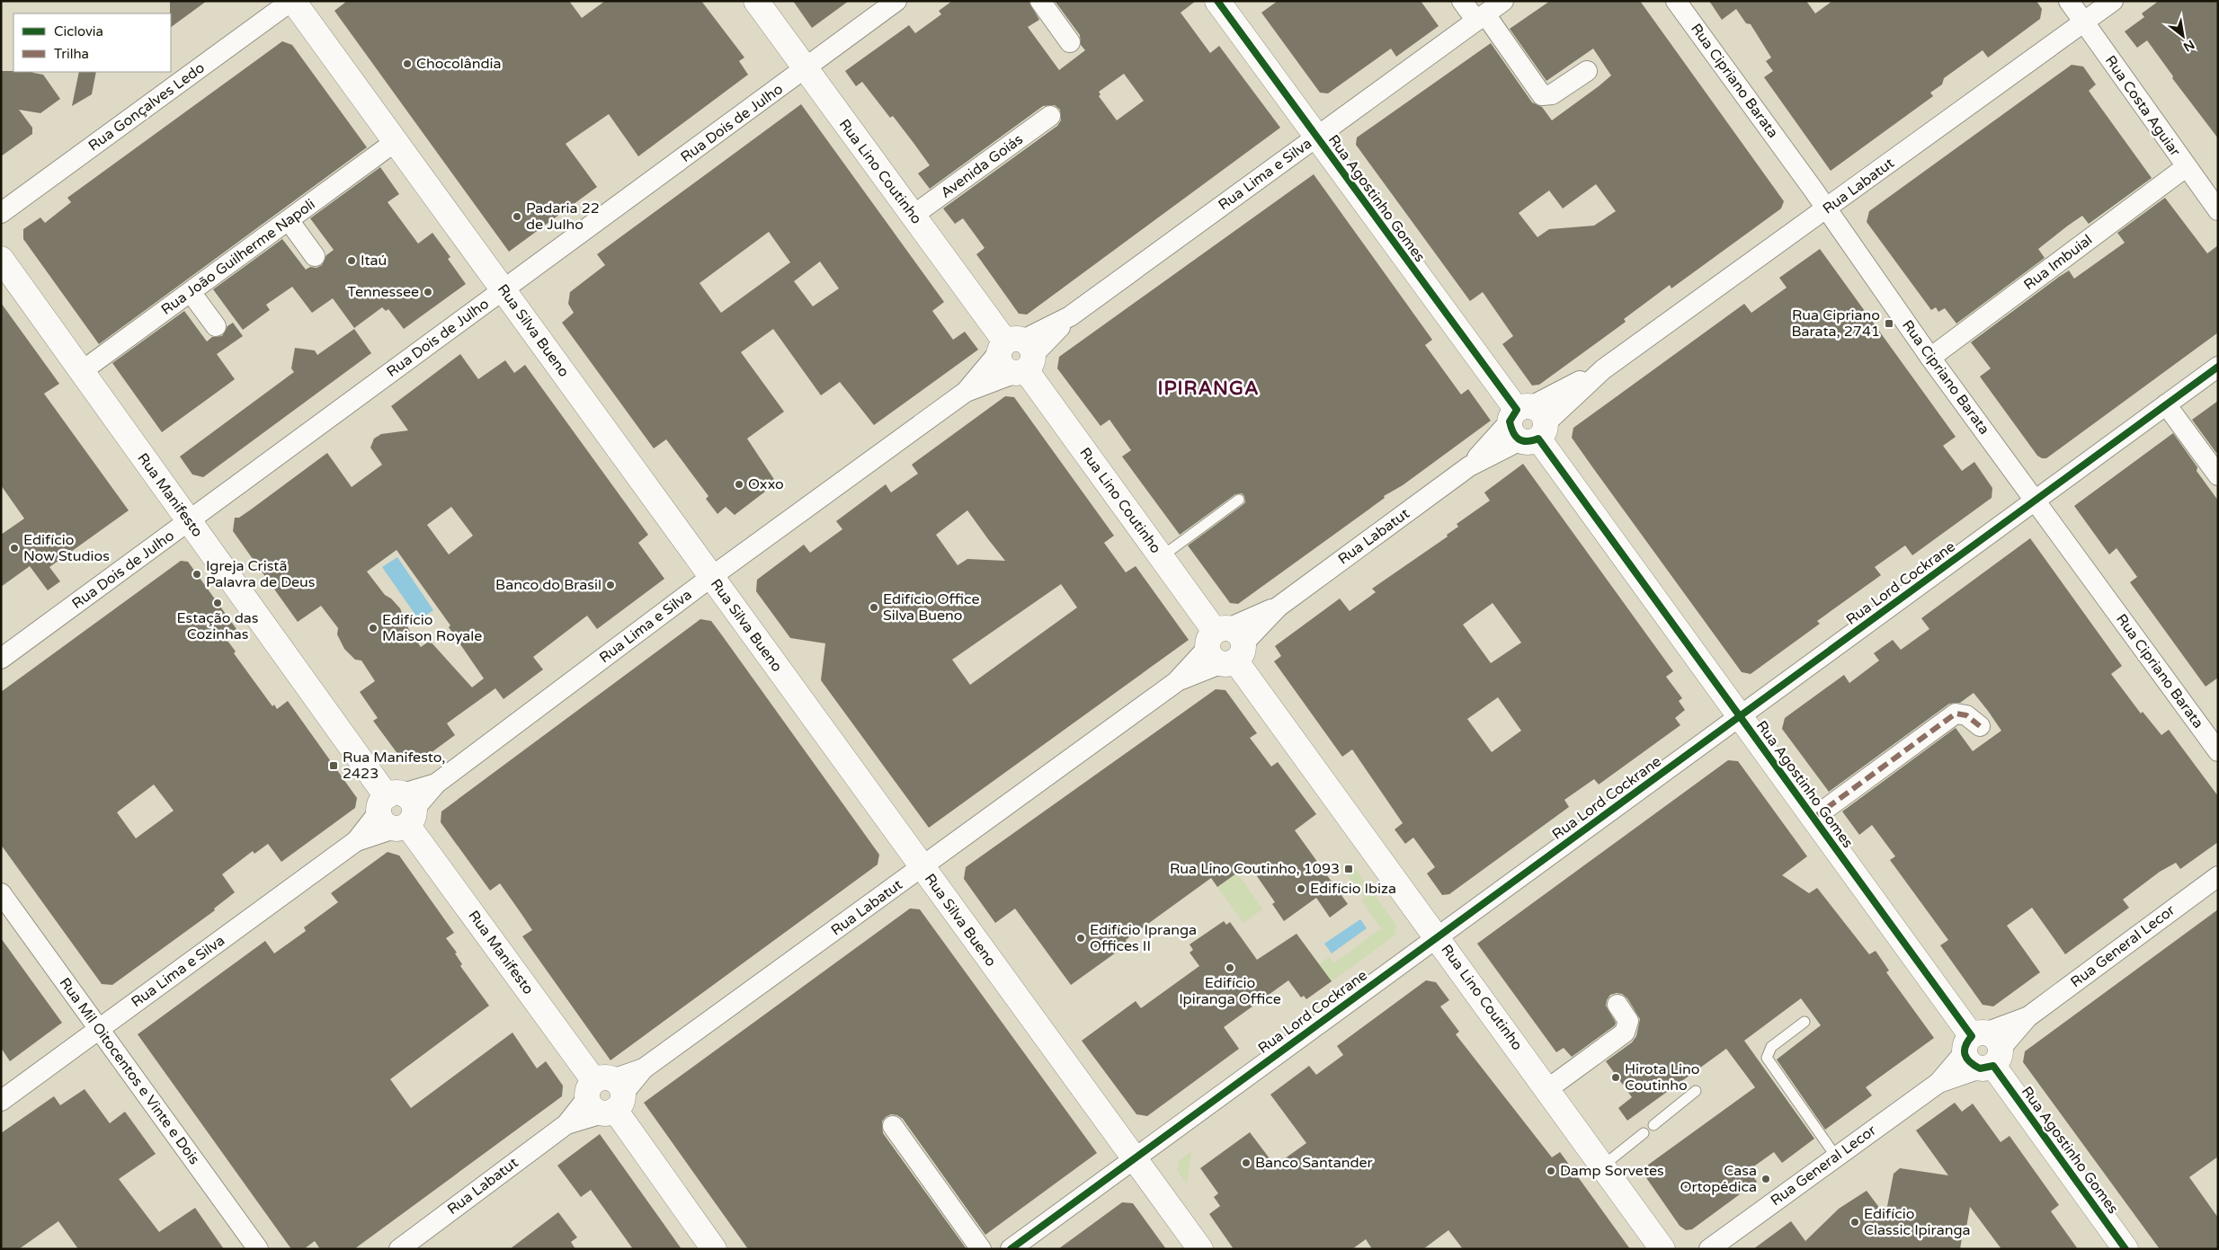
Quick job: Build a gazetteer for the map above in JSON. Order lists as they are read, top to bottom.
{
  "streets": {
    "street": [
      "Rua Cipriano Barata",
      "Rua Costa Aguiar",
      "Rua Gonçalves Ledo",
      "Rua Dois de Julho",
      "Avenida Goiás",
      "Rua Lino Coutinho",
      "Rua Lima e Silva",
      "Rua Labatut",
      "Rua Agostinho Gomes",
      "Rua João Guilherme Napoli",
      "Rua Imbuial",
      "Rua Silva Bueno",
      "Rua Manifesto",
      "Rua Lord Cockrane",
      "Rua General Lecor",
      "Rua Mil Oitocentos e Vinte e Dois"
    ]
  },
  "crossings": [
    ["Rua Cipriano Barata", "Rua Labatut"],
    ["Rua Cipriano Barata", "Rua Imbuial"],
    ["Rua Cipriano Barata", "Rua Lord Cockrane"],
    ["Rua Costa Aguiar", "Rua Labatut"],
    ["Rua Costa Aguiar", "Rua Imbuial"],
    ["Rua Gonçalves Ledo", "Rua Silva Bueno"],
    ["Rua Dois de Julho", "Rua Lino Coutinho"],
    ["Rua Dois de Julho", "Rua Silva Bueno"],
    ["Rua Dois de Julho", "Rua Manifesto"],
    ["Avenida Goiás", "Rua Lino Coutinho"],
    ["Rua Lino Coutinho", "Rua Lima e Silva"],
    ["Rua Lino Coutinho", "Rua Labatut"],
    ["Rua Lino Coutinho", "Rua Lord Cockrane"],
    ["Rua Lima e Silva", "Rua Agostinho Gomes"],
    ["Rua Lima e Silva", "Rua Silva Bueno"],
    ["Rua Lima e Silva", "Rua Manifesto"],
    ["Rua Lima e Silva", "Rua Mil Oitocentos e Vinte e Dois"],
    ["Rua Labatut", "Rua Agostinho Gomes"],
    ["Rua Labatut", "Rua Silva Bueno"],
    ["Rua Labatut", "Rua Manifesto"],
    ["Rua Agostinho Gomes", "Rua Lord Cockrane"],
    ["Rua Agostinho Gomes", "Rua General Lecor"],
    ["Rua João Guilherme Napoli", "Rua Silva Bueno"],
    ["Rua João Guilherme Napoli", "Rua Manifesto"],
    ["Rua Silva Bueno", "Rua Lord Cockrane"]
  ],
  "districts": ["IPIRANGA"],
  "places": {
    "other": [
      "Chocolândia",
      "Padaria 22 de Julho",
      "Itaú",
      "Tennessee",
      "Oxxo",
      "Edifício Now Studios",
      "Igreja Cristã Palavra de Deus",
      "Banco do Brasil",
      "Estação das Cozinhas",
      "Edifício Office Silva Bueno",
      "Edifício Maison Royale",
      "Edifício Ibiza",
      "Edifício Ipranga Offices II",
      "Edifício Ipiranga Office",
      "Hirota Lino Coutinho",
      "Banco Santander",
      "Damp Sorvetes",
      "Casa Ortopédica",
      "Edifício Classic Ipiranga"
    ],
    "transit": ["Rua Cipriano Barata, 2741", "Rua Manifesto, 2423", "Rua Lino Coutinho, 1093"]
  },
  "legend": ["Ciclovia", "Trilha"],
  "north": "bottom right"
}
